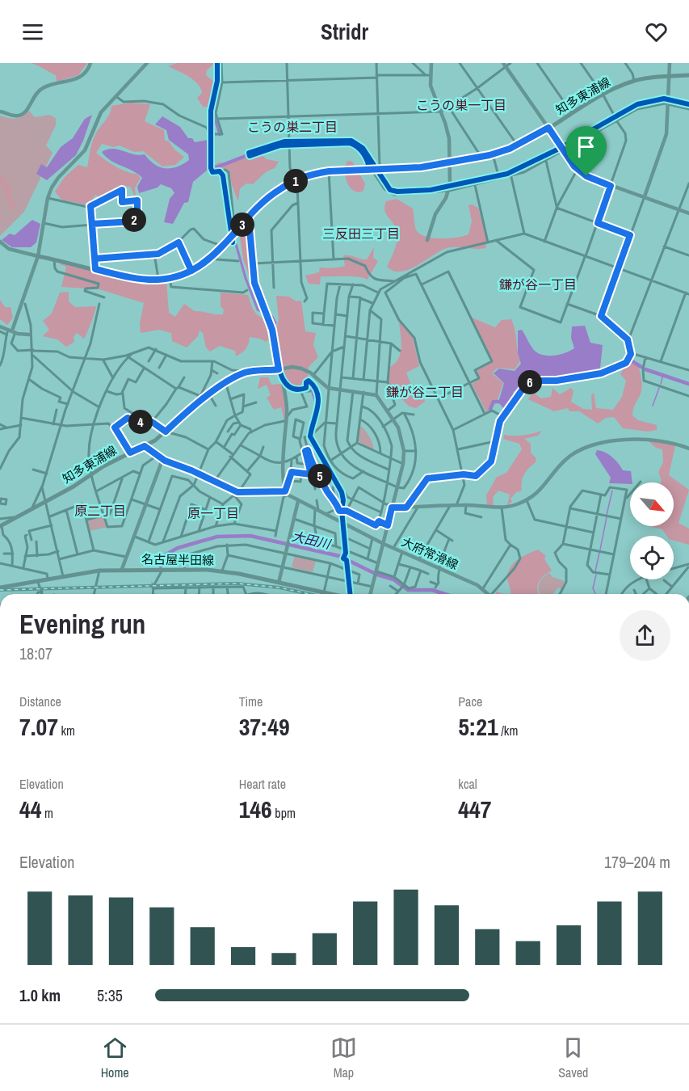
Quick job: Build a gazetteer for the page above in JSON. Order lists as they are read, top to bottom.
{
  "streets": {
    "main road": ["知多東浦線", "名古屋半田線"],
    "street": ["大府常滑線"]
  },
  "districts": [
    "こうの巣一丁目",
    "こうの巣二丁目",
    "三反田三丁目",
    "鎌が谷一丁目",
    "鎌が谷二丁目",
    "原二丁目",
    "原一丁目"
  ],
  "water": ["大田川"],
  "north": "bottom right",
  "page": {
    "header": "Stridr",
    "pins": [
      "1",
      "2",
      "3",
      "6",
      "4",
      "5"
    ],
    "heading": ["Evening run", "18:07"],
    "stats": [
      ["Distance", "7.07 km"],
      ["Time", "37:49"],
      ["Pace", "5:21 /km"],
      ["Elevation", "44 m"],
      ["Heart rate", "146 bpm"],
      ["kcal", "447"]
    ],
    "chart": ["Elevation", "179–204 m"],
    "list": [
      {
        "name": "1.0 km",
        "note": "5:35"
      }
    ],
    "tabs": ["Home", "Map", "Saved"]
  }
}
